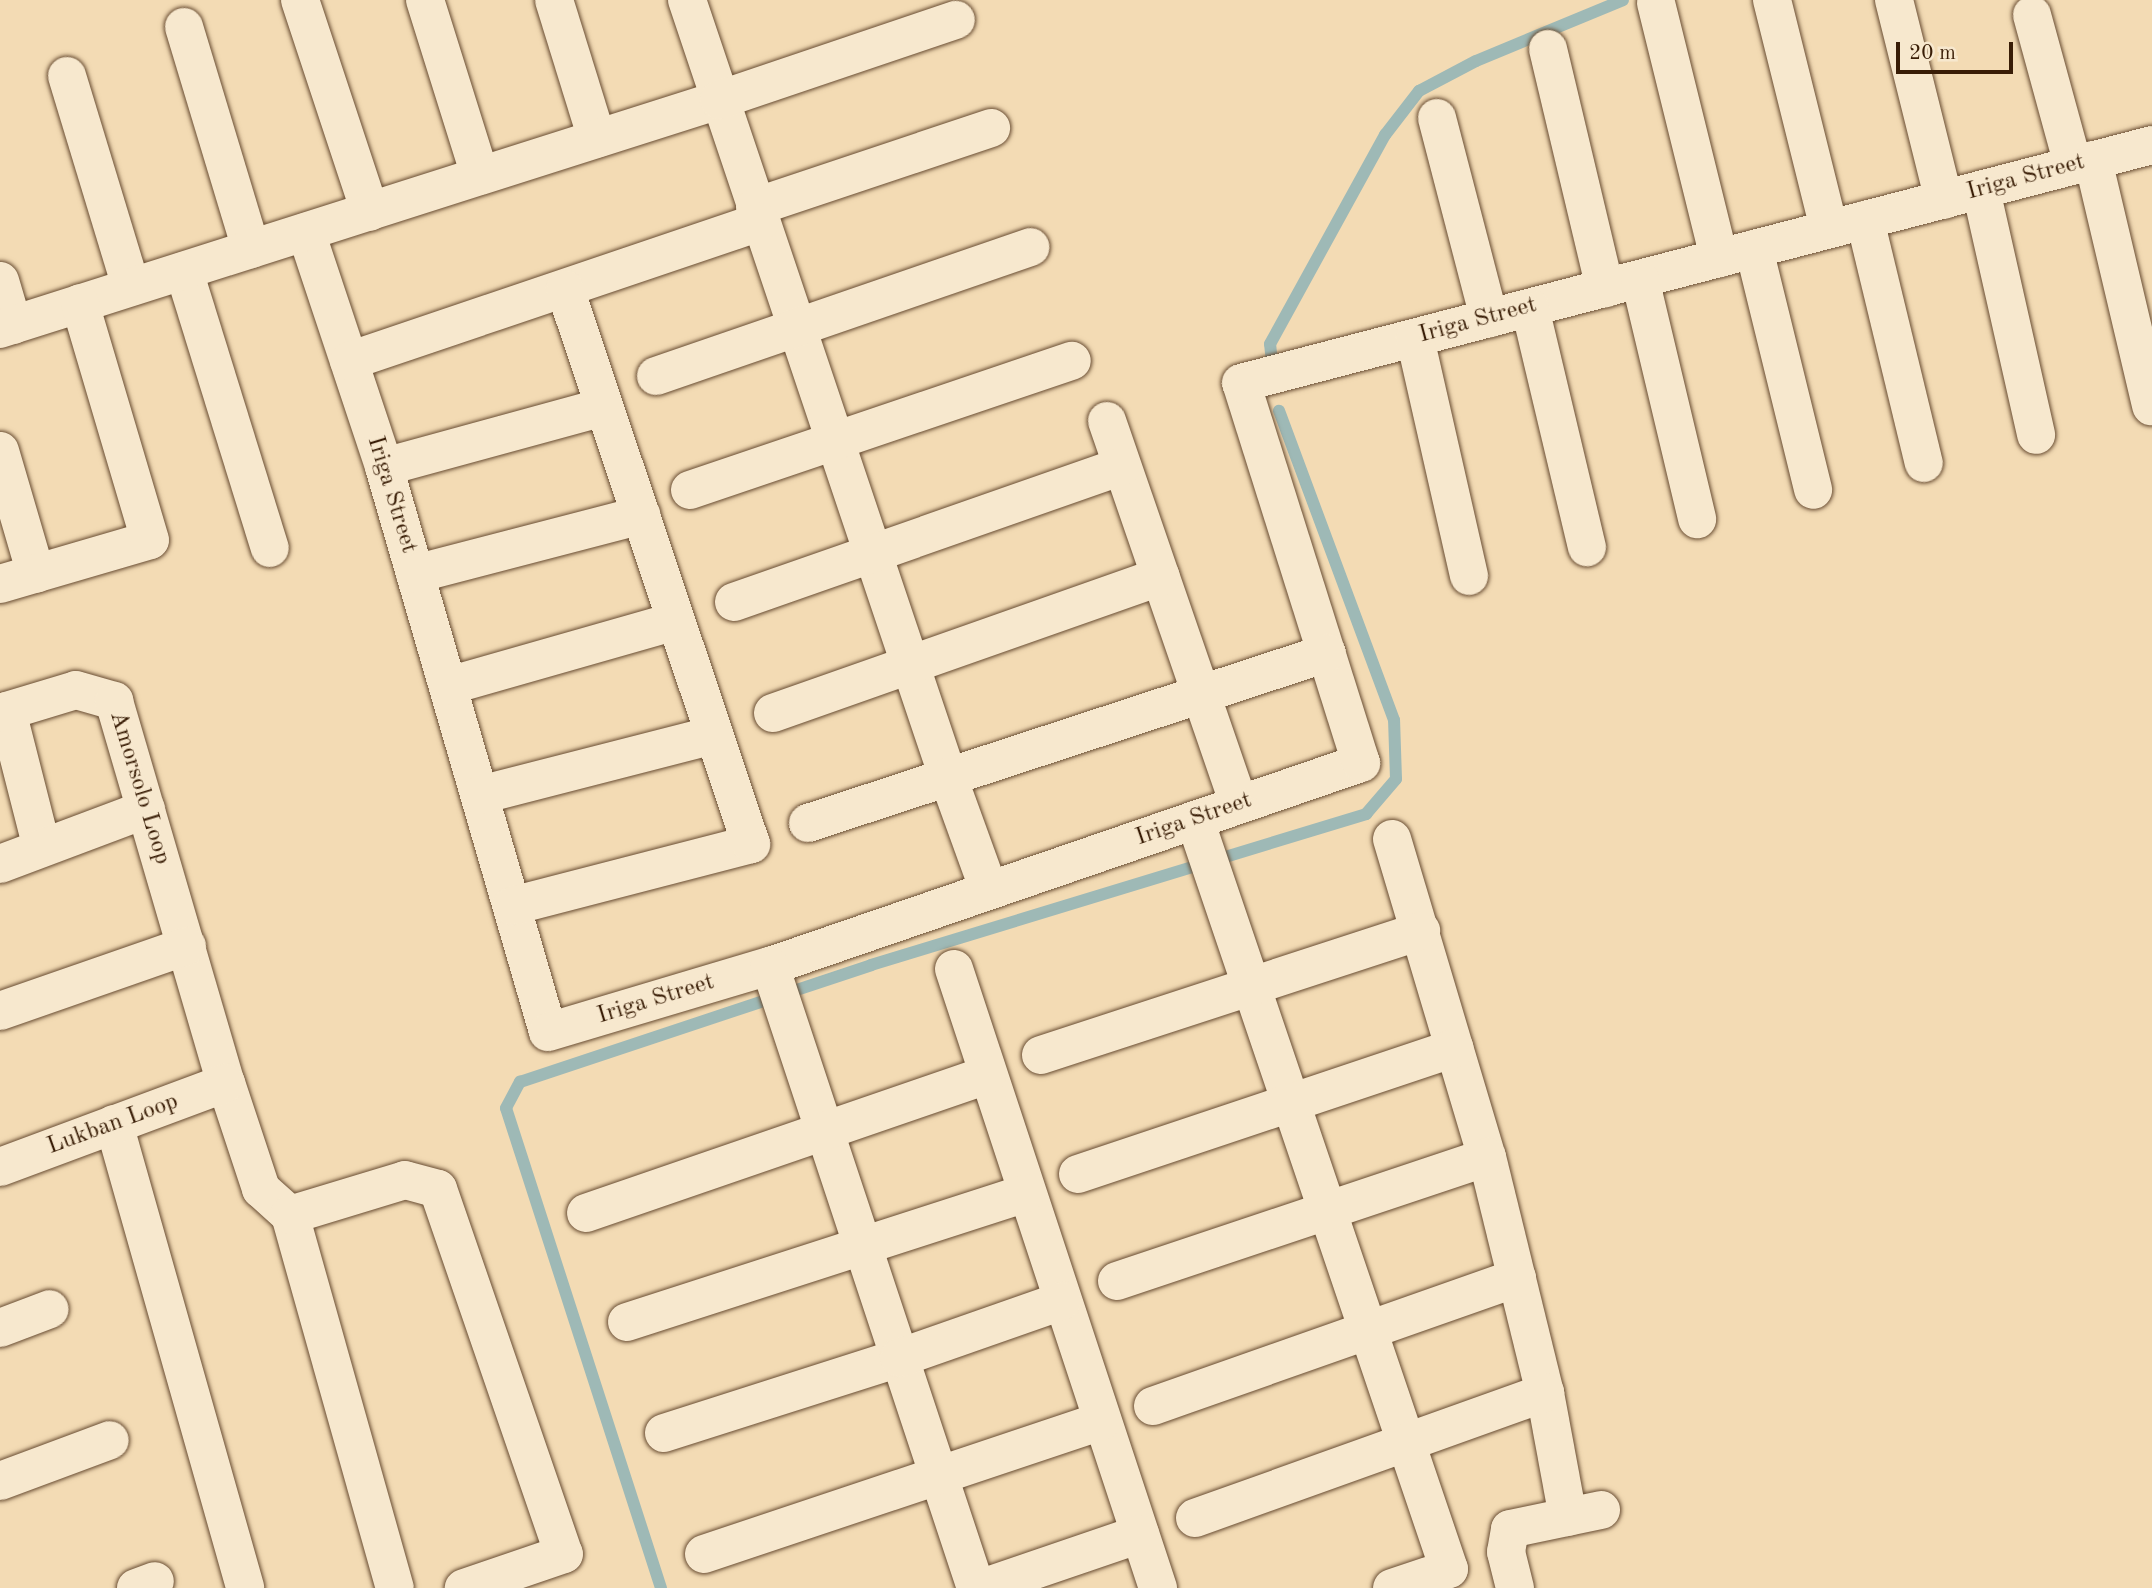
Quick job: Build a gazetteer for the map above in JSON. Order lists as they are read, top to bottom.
{
  "streets": {
    "street": ["Iriga Street", "Amorsolo Loop", "Lukban Loop"]
  },
  "crossings": [
    ["Amorsolo Loop", "Lukban Loop"]
  ],
  "scale_bar": "20 m"
}
